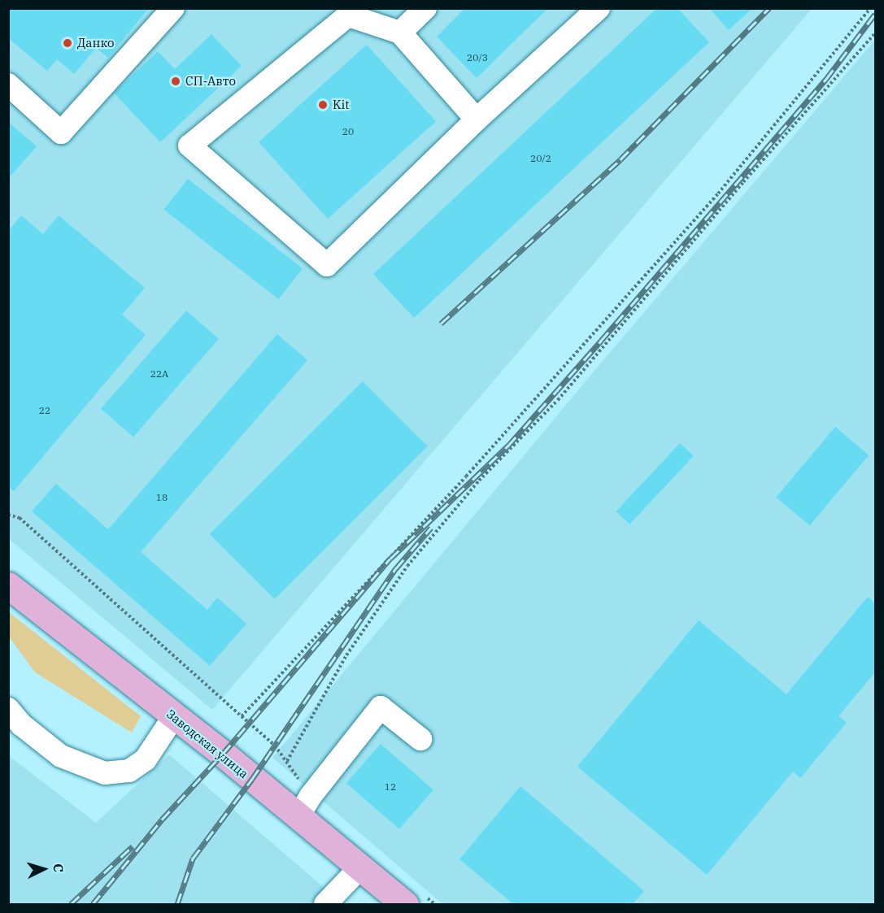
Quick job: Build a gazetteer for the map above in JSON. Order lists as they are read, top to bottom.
{
  "streets": {
    "main road": ["Заводская улица"]
  },
  "places": ["Данко", "СП-Авто", "Kit"],
  "house_numbers": [
    "20/3",
    "20",
    "20/2",
    "22А",
    "22",
    "18",
    "12"
  ],
  "north": "right"
}
